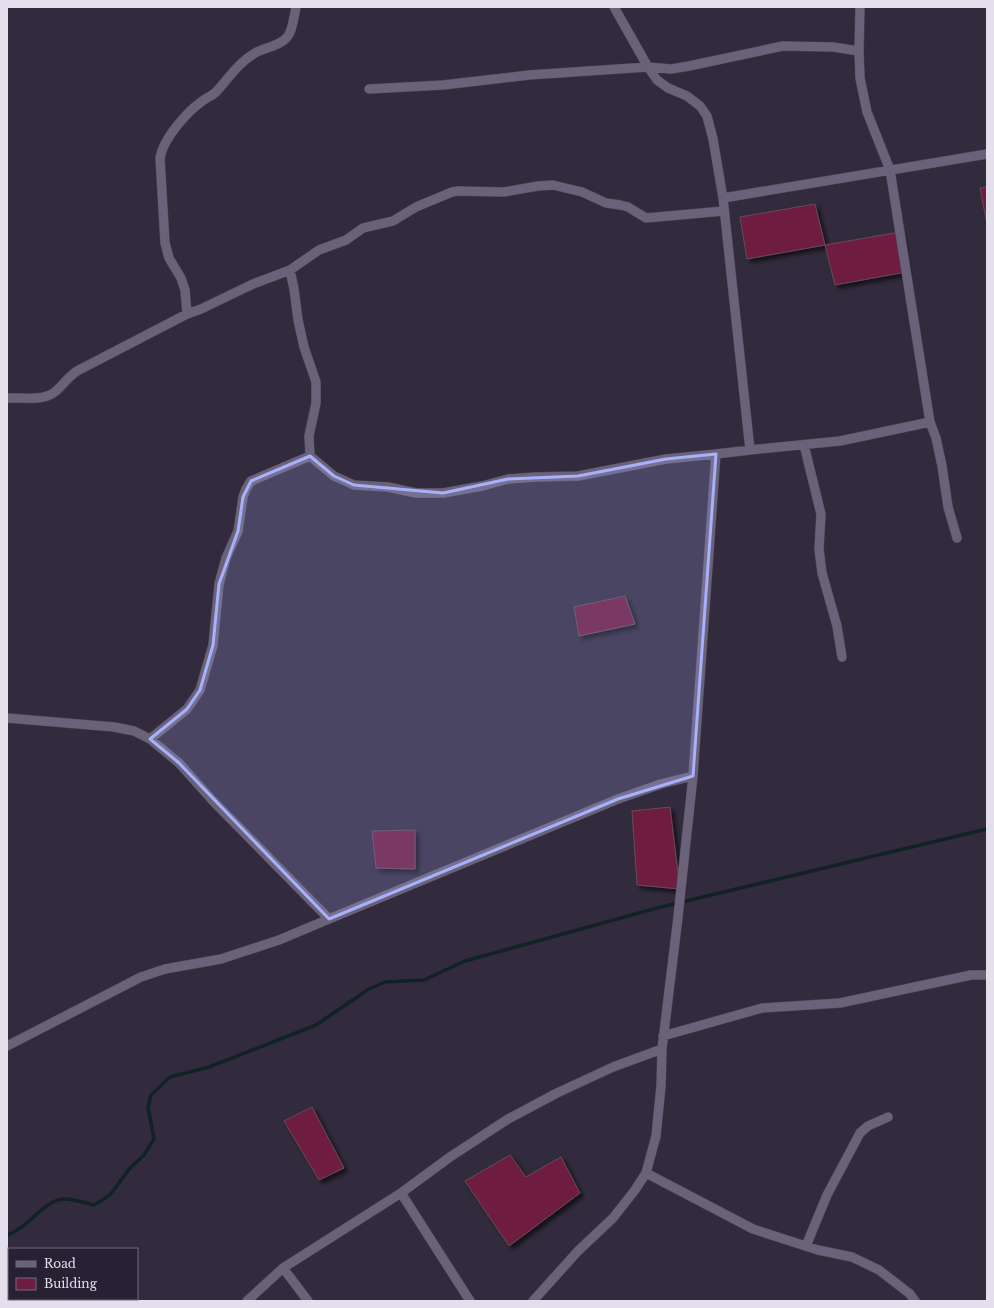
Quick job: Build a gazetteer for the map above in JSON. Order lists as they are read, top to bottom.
{
  "legend": ["Road", "Building"]
}
